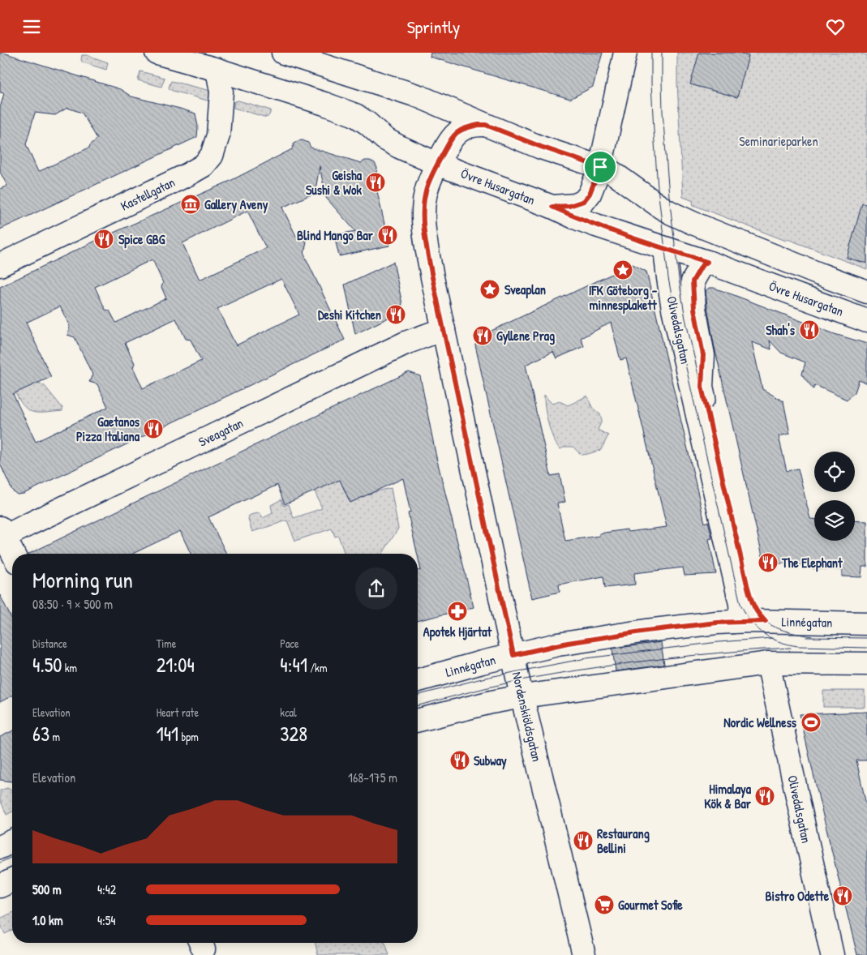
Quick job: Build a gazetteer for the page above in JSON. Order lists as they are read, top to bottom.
{
  "streets": {
    "street": [
      "Övre Husargatan",
      "Kastellgatan",
      "Olivedalsgatan",
      "Sveagatan",
      "Linnégatan",
      "Nordenskiöldsgatan"
    ]
  },
  "crossings": [
    ["Övre Husargatan", "Kastellgatan"],
    ["Övre Husargatan", "Olivedalsgatan"],
    ["Övre Husargatan", "Nordenskiöldsgatan"],
    ["Olivedalsgatan", "Linnégatan"],
    ["Sveagatan", "Nordenskiöldsgatan"],
    ["Linnégatan", "Nordenskiöldsgatan"]
  ],
  "parks": ["Seminarieparken"],
  "places": {
    "restaurant": [
      "Geisha Sushi & Wok",
      "Blind Mango Bar",
      "Spice GBG",
      "Deshi Kitchen",
      "Shah's",
      "Gyllene Prag",
      "Gaetanos Pizza Italiana",
      "The Elephant",
      "Subway",
      "Himalaya Kök & Bar",
      "Restaurang Bellini",
      "Bistro Odette"
    ],
    "museum": ["Gallery Aveny"],
    "place": ["IFK Göteborg - minnesplakett", "Sveaplan"],
    "pharmacy": ["Apotek Hjärtat"],
    "sports": ["Nordic Wellness"],
    "supermarket": ["Gourmet Sofie"]
  },
  "page": {
    "header": "Sprintly",
    "heading": ["Morning run", "08:50 · 9 × 500 m"],
    "stats": [
      ["Distance", "4.50 km"],
      ["Time", "21:04"],
      ["Pace", "4:41 /km"],
      ["Elevation", "63 m"],
      ["Heart rate", "141 bpm"],
      ["kcal", "328"]
    ],
    "chart": ["Elevation", "168–175 m"],
    "list": [
      {
        "name": "500 m",
        "note": "4:42"
      },
      {
        "name": "1.0 km",
        "note": "4:54"
      }
    ]
  }
}
